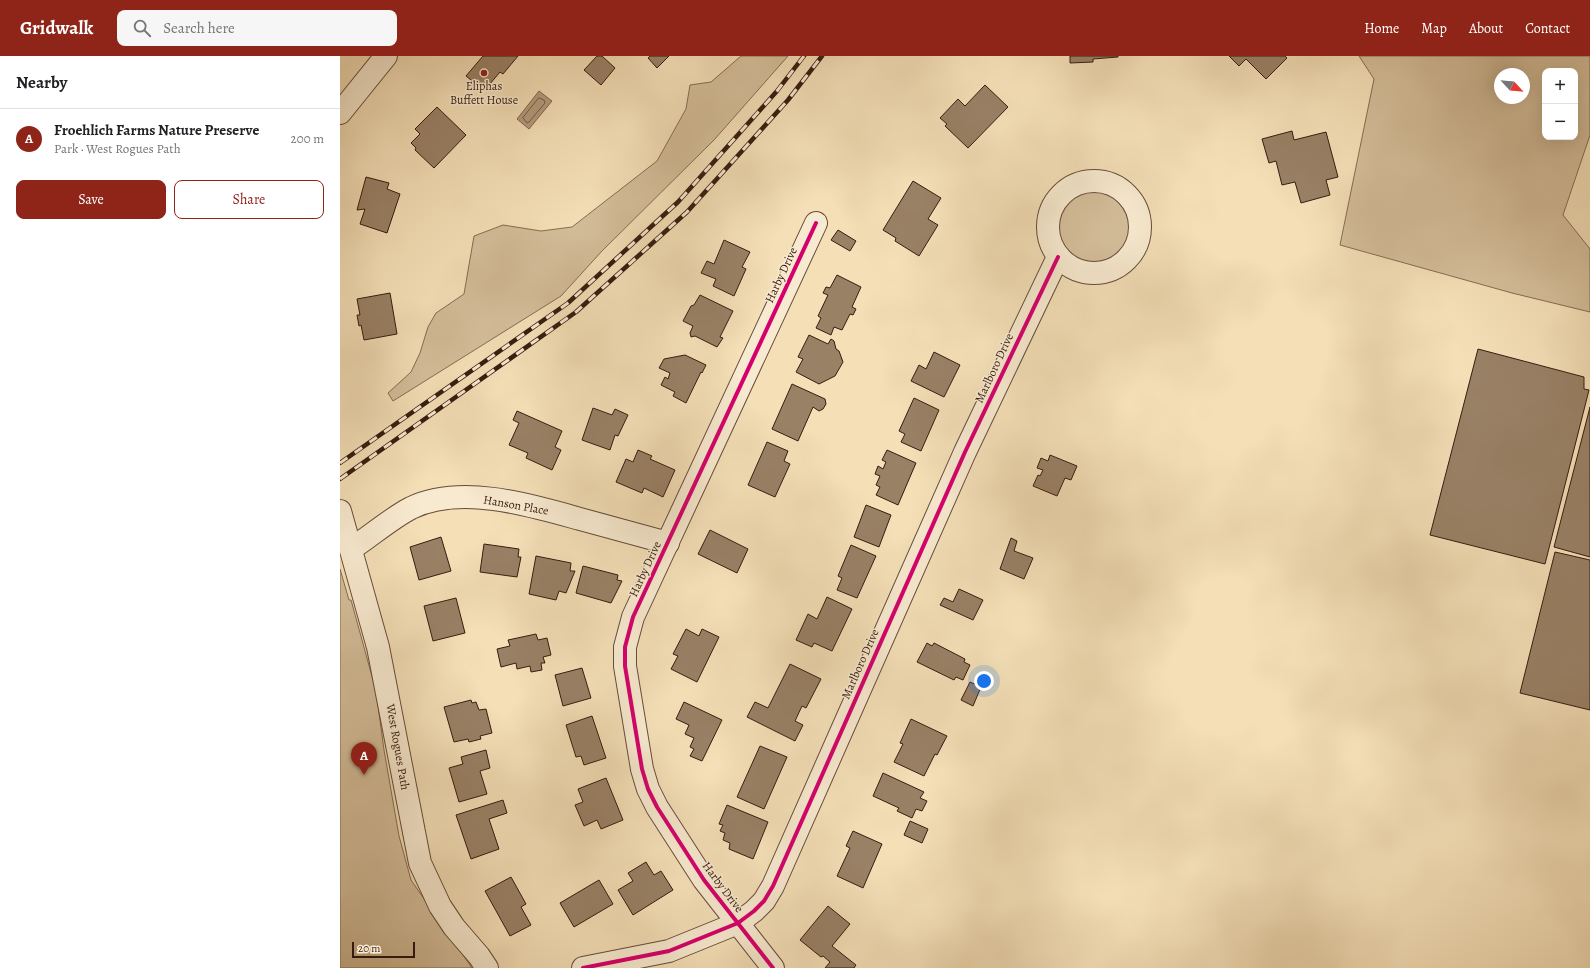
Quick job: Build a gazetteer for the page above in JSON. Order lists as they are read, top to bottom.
{
  "streets": {
    "street": [
      "Harby Drive",
      "Marlboro Drive",
      "Hanson Place",
      "West Rogues Path"
    ]
  },
  "crossings": [
    ["Harby Drive", "Marlboro Drive"],
    ["Harby Drive", "Hanson Place"],
    ["Hanson Place", "West Rogues Path"]
  ],
  "places": ["Eliphas Buffett House"],
  "scale_bar": "20 m",
  "north": "bottom right",
  "page": {
    "header": "Gridwalk",
    "search": "Search here",
    "nav": [
      "Home",
      "Map",
      "About",
      "Contact"
    ],
    "heading": "Nearby",
    "map_buttons": ["+", "−"],
    "list": [
      {
        "mark": "A",
        "name": "Froehlich Farms Nature Preserve",
        "note": "Park · West Rogues Path",
        "value": "200 m"
      }
    ],
    "buttons": ["Save", "Share"],
    "pins": "A",
    "scale": "20 m"
  }
}
